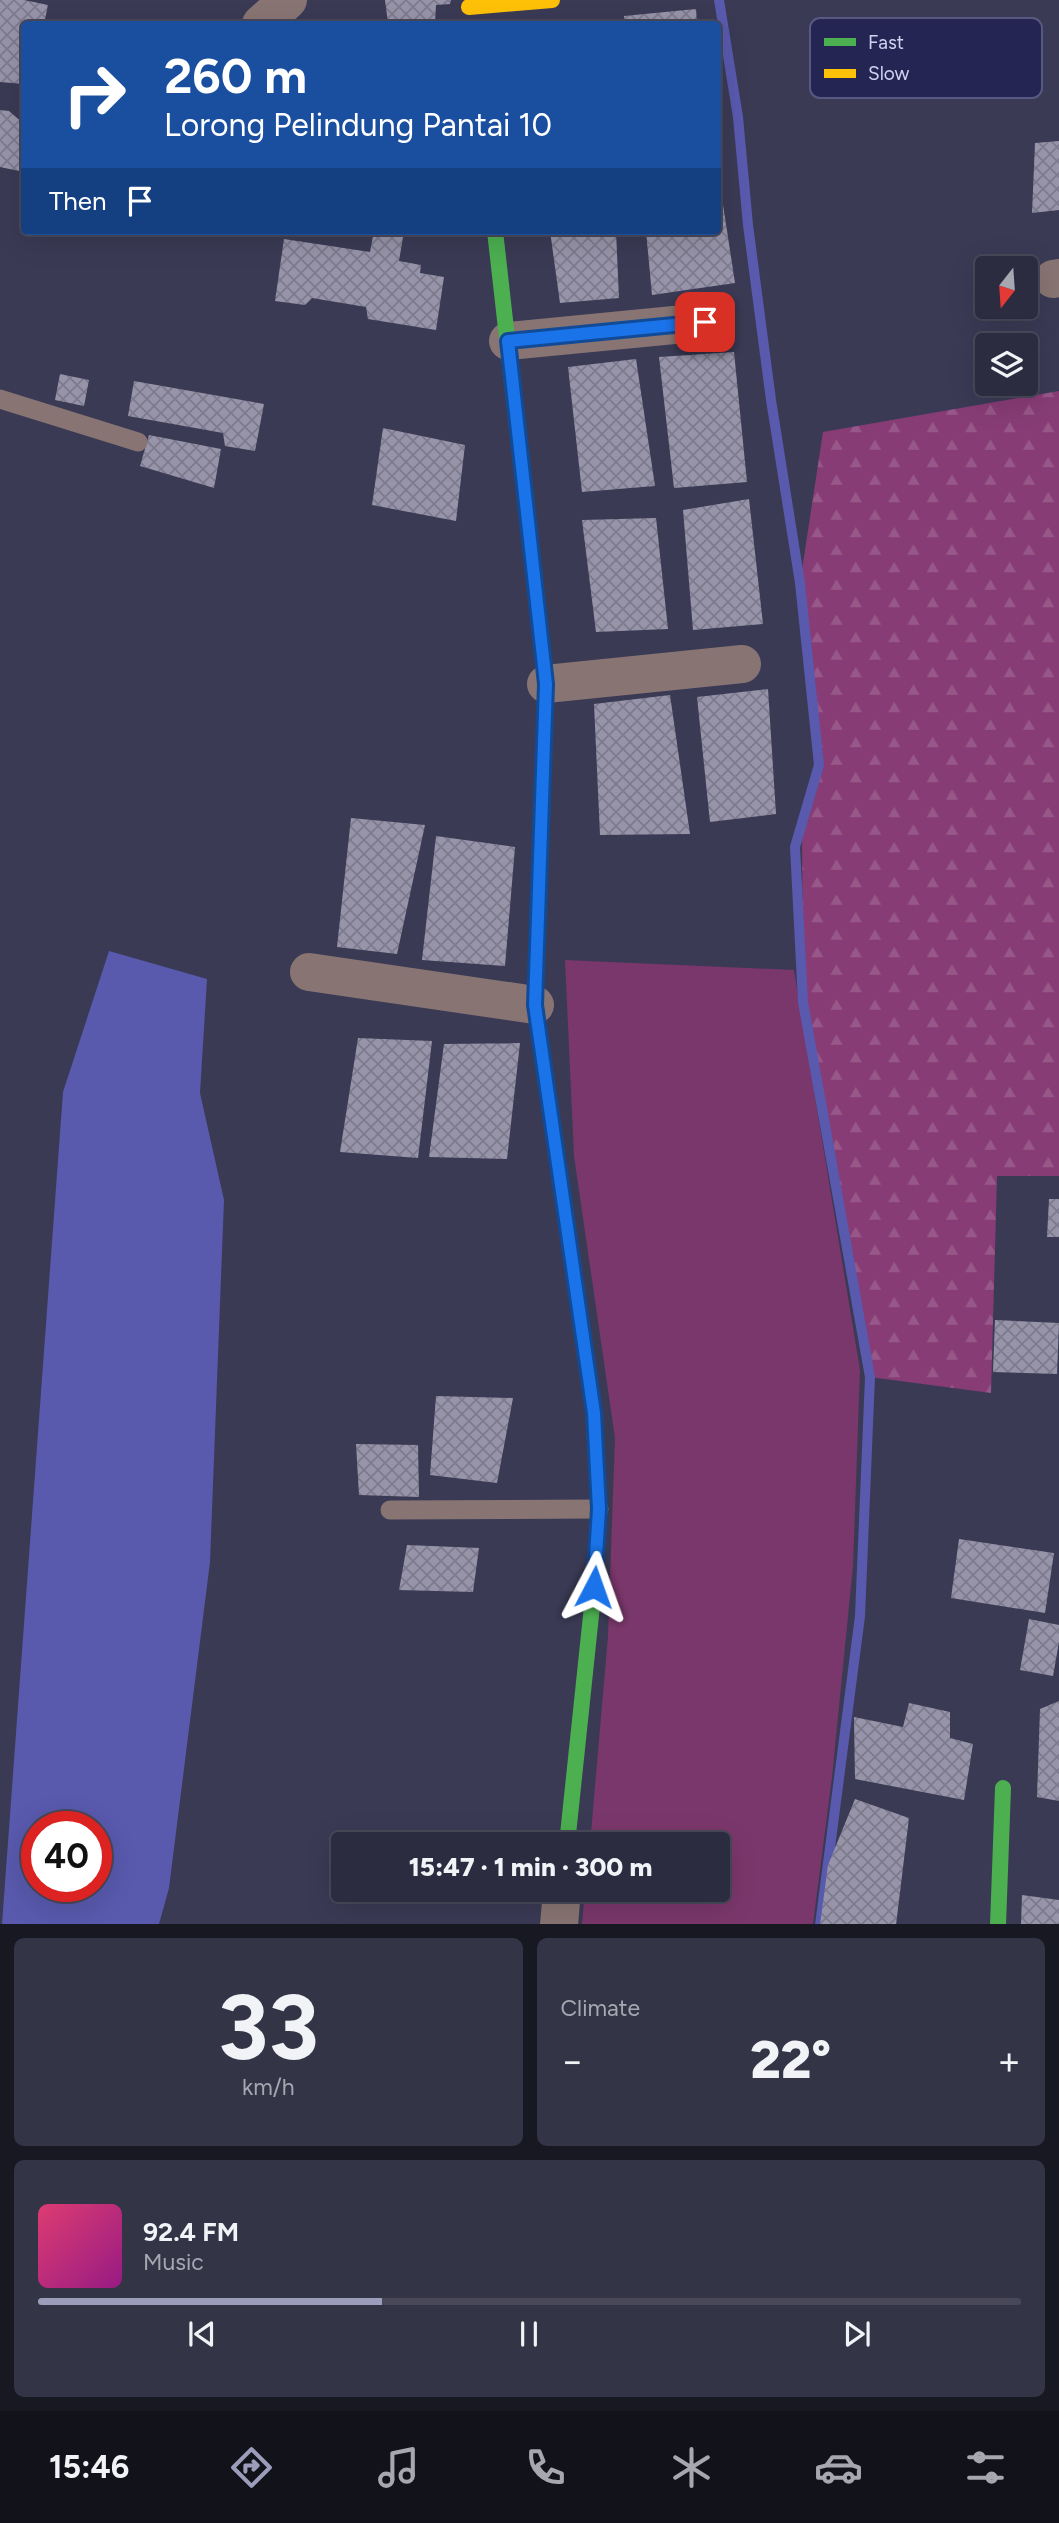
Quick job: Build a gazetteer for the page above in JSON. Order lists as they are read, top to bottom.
{
  "legend": ["Fast", "Slow"],
  "north": "bottom",
  "page": {
    "turn": ["260 m", "Lorong Pelindung Pantai 10"],
    "then": "Then",
    "limit": "40",
    "trip": "15:47 · 1 min · 300 m",
    "tile": [
      ["33", "km/h"],
      "Climate"
    ],
    "heat": ["−", "22°", "+"],
    "song": ["92.4 FM", "Music"],
    "tabs": "15:46"
  }
}
